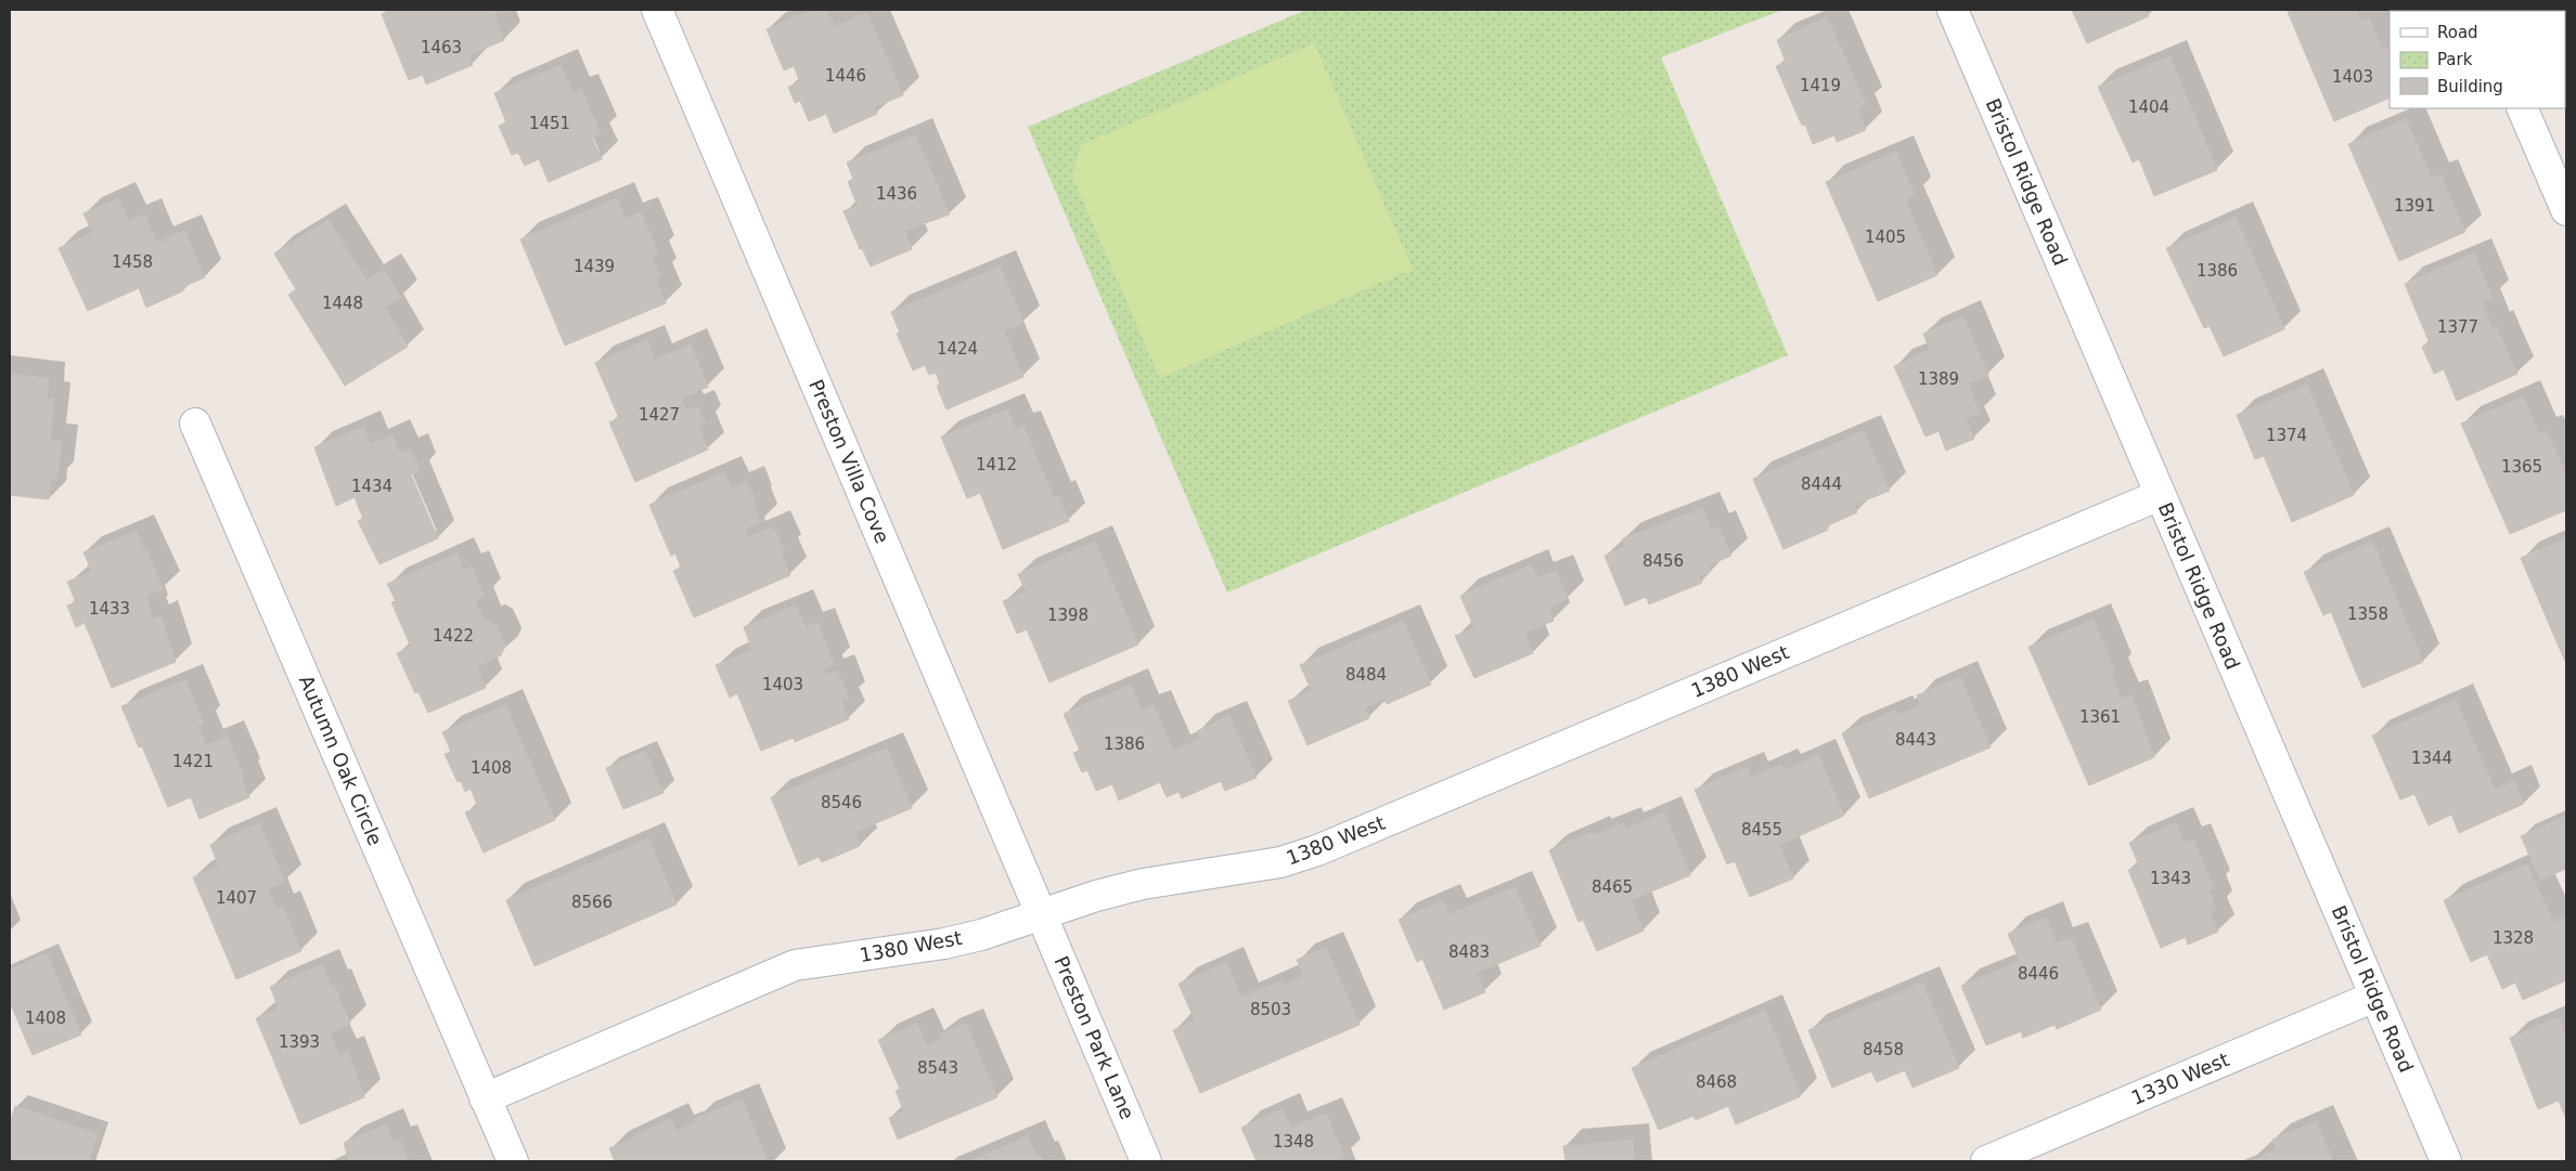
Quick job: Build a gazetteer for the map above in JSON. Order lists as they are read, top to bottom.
{
  "streets": {
    "street": [
      "Bristol Ridge Road",
      "Preston Villa Cove",
      "1380 West",
      "Autumn Oak Circle",
      "Preston Park Lane",
      "1330 West"
    ]
  },
  "crossings": [
    ["Bristol Ridge Road", "1380 West"],
    ["Bristol Ridge Road", "1330 West"],
    ["Preston Villa Cove", "1380 West"],
    ["Preston Villa Cove", "Preston Park Lane"],
    ["1380 West", "Autumn Oak Circle"],
    ["1380 West", "Preston Park Lane"]
  ],
  "house_numbers": [
    "1463",
    "1446",
    "1403",
    "1419",
    "1404",
    "1451",
    "1436",
    "1391",
    "1405",
    "1458",
    "1439",
    "1386",
    "1448",
    "1377",
    "1424",
    "1389",
    "1427",
    "1374",
    "1412",
    "1365",
    "8444",
    "1434",
    "8456",
    "1433",
    "1358",
    "1398",
    "1422",
    "8484",
    "1403",
    "1361",
    "8443",
    "1386",
    "1344",
    "1421",
    "1408",
    "8546",
    "8455",
    "1343",
    "8465",
    "1407",
    "8566",
    "1328",
    "8483",
    "8446",
    "8503",
    "1408",
    "1393",
    "8458",
    "8543",
    "8468",
    "1348"
  ],
  "legend": ["Road", "Park", "Building"]
}
